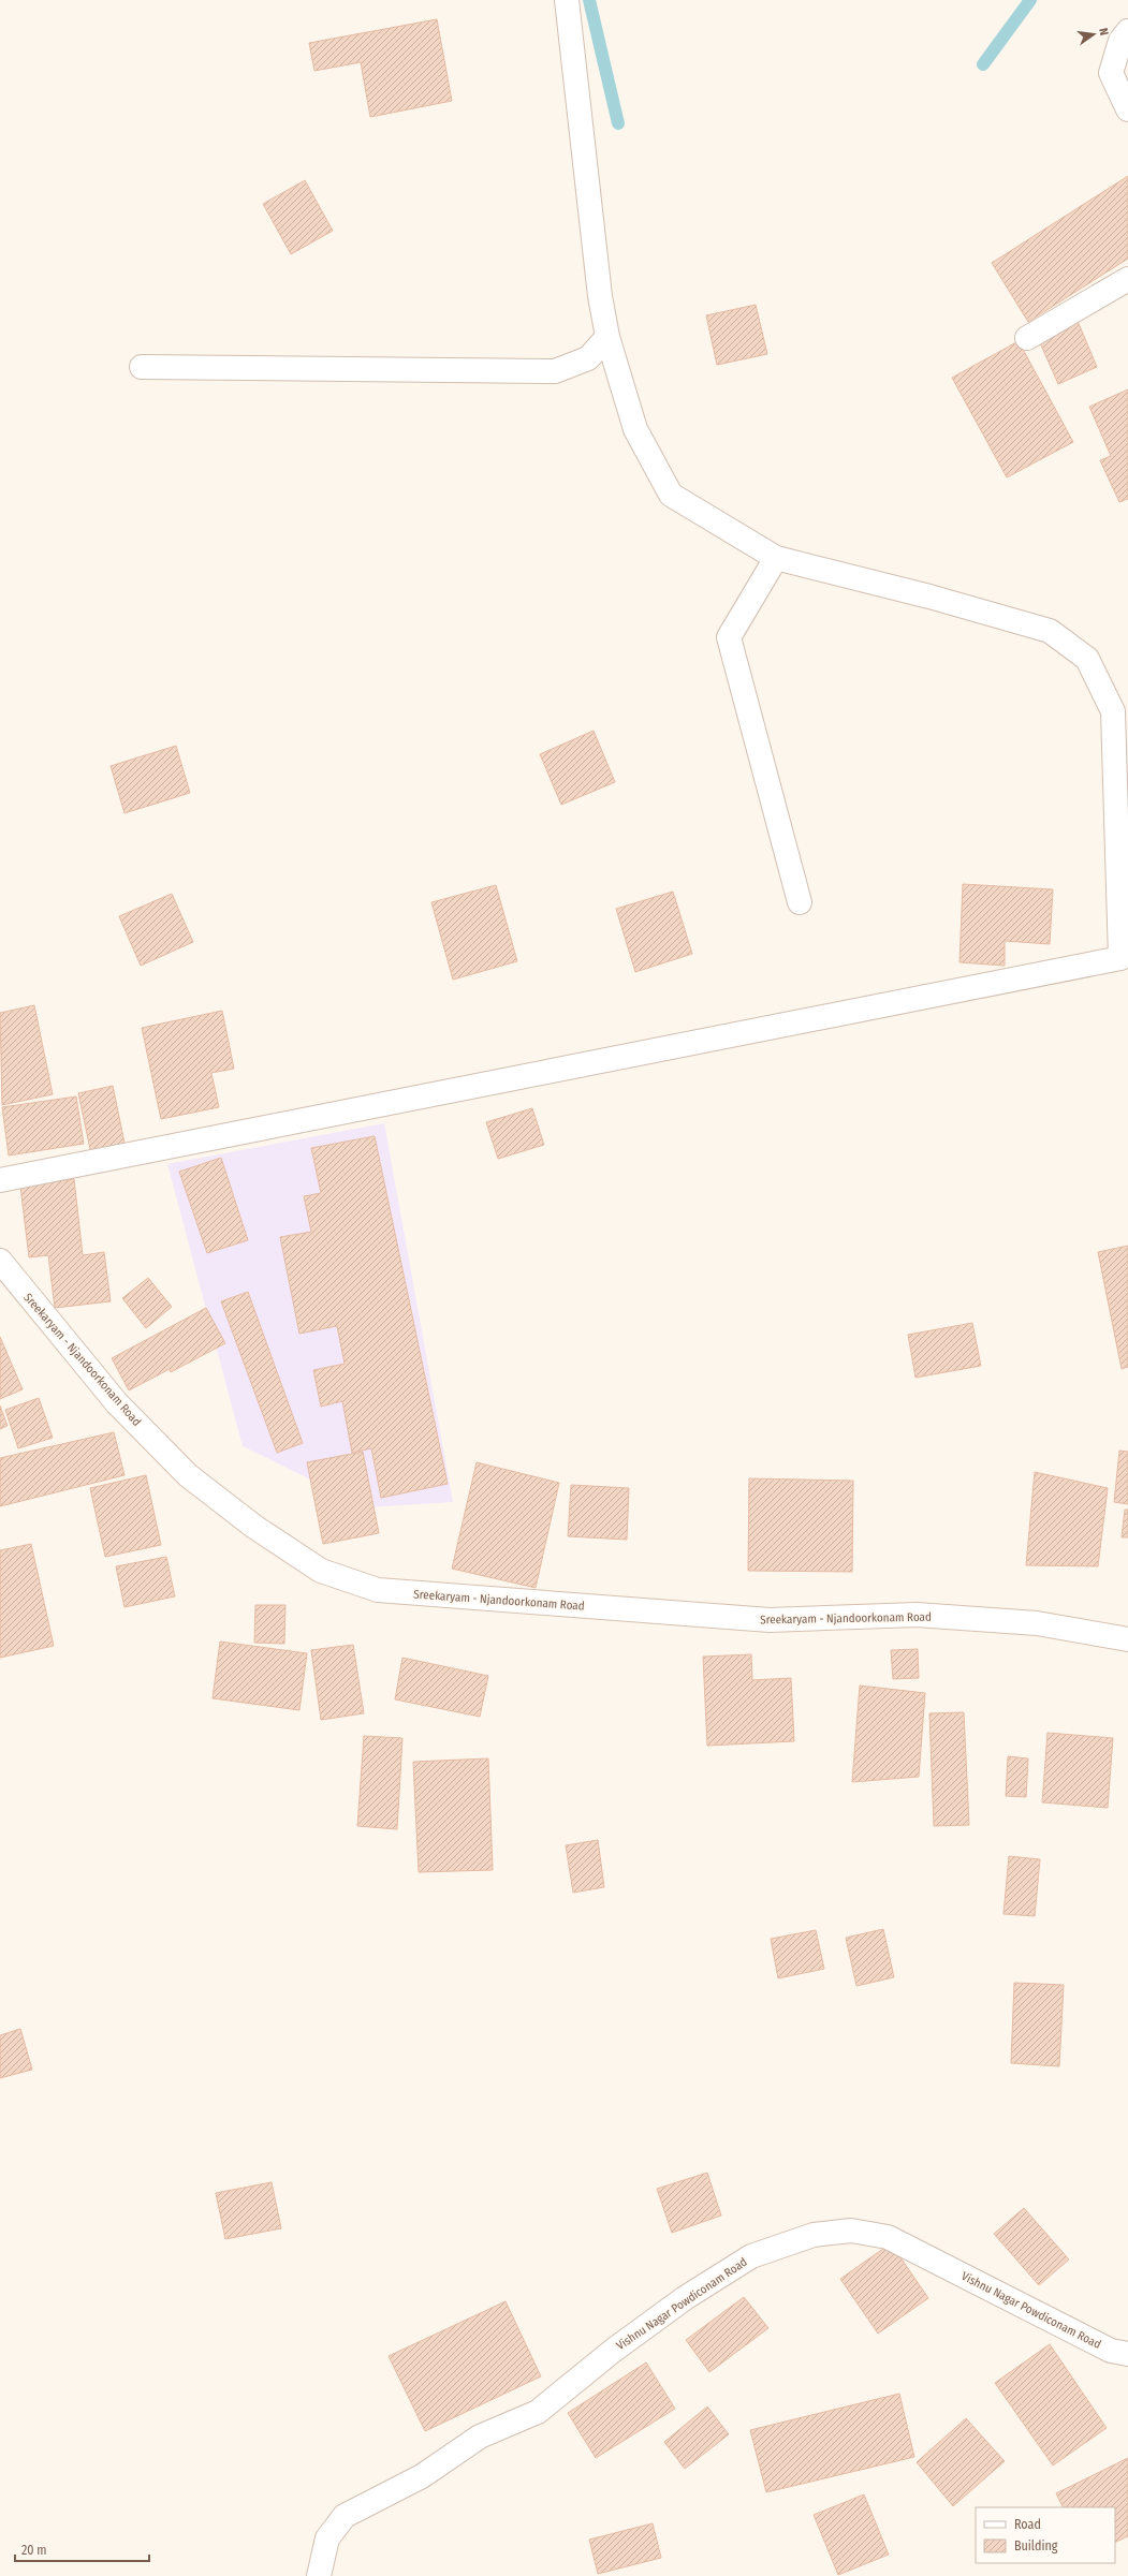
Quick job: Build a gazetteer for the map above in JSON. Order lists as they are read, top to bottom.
{
  "streets": {
    "street": ["Sreekaryam - Njandoorkonam Road", "Vishnu Nagar Powdiconam Road"]
  },
  "legend": ["Road", "Building"],
  "scale_bar": "20 m",
  "north": "right"
}
